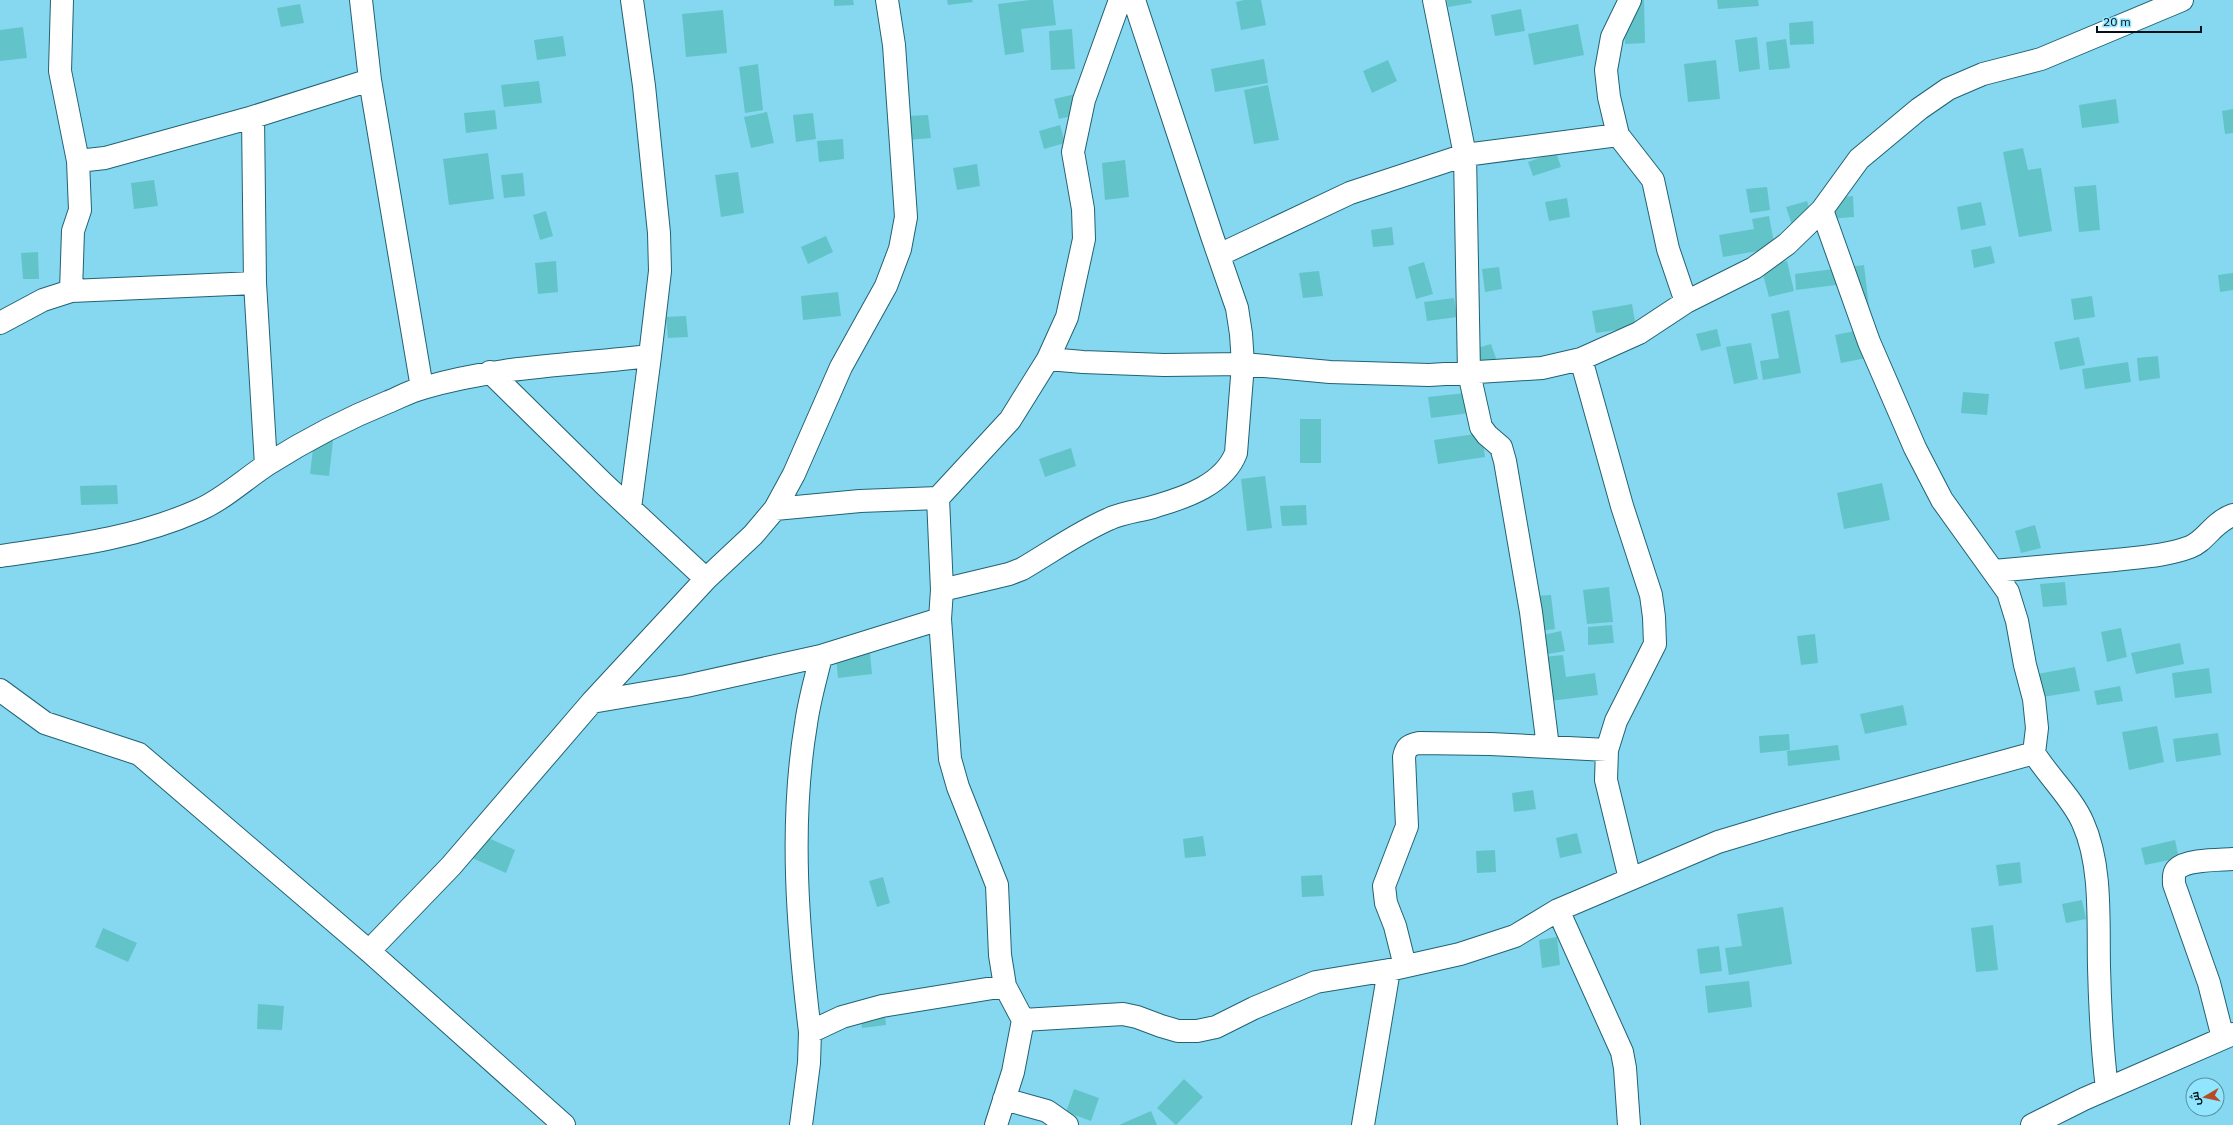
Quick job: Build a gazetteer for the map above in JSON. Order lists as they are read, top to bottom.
{
  "scale_bar": "20 m",
  "north": "left"
}
